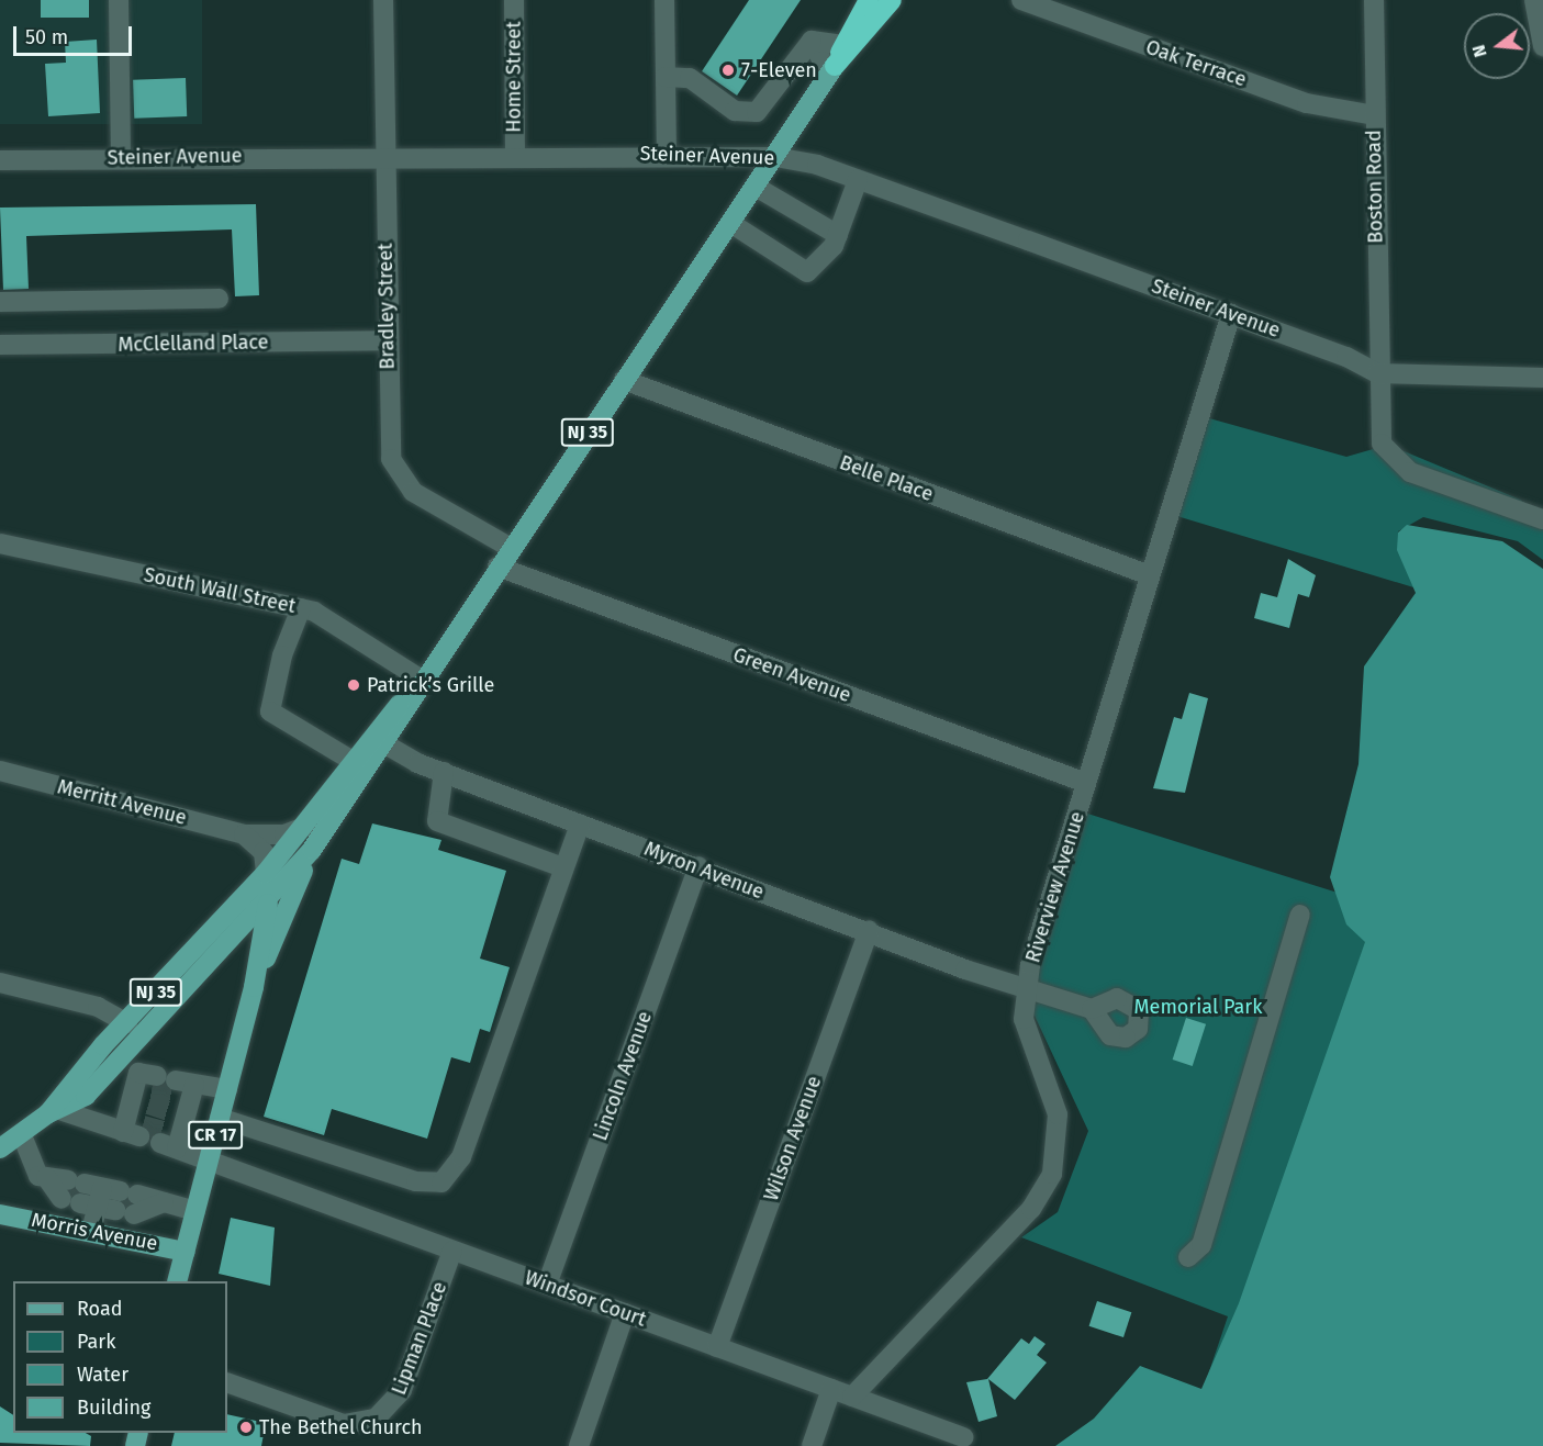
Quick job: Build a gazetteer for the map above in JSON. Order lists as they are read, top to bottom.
{
  "streets": {
    "highway": ["NJ 35"],
    "main road": ["CR 17", "Morris Avenue"],
    "street": [
      "Oak Terrace",
      "Home Street",
      "Steiner Avenue",
      "Boston Road",
      "Bradley Street",
      "McClelland Place",
      "Belle Place",
      "South Wall Street",
      "Green Avenue",
      "Merritt Avenue",
      "Myron Avenue",
      "Riverview Avenue",
      "Lincoln Avenue",
      "Wilson Avenue",
      "Windsor Court",
      "Lipman Place"
    ]
  },
  "crossings": [
    ["Oak Terrace", "Boston Road"],
    ["Home Street", "Steiner Avenue"],
    ["Steiner Avenue", "Boston Road"],
    ["Steiner Avenue", "Bradley Street"],
    ["Steiner Avenue", "NJ 35"],
    ["Steiner Avenue", "Riverview Avenue"],
    ["Bradley Street", "McClelland Place"],
    ["Bradley Street", "NJ 35"],
    ["NJ 35", "Belle Place"],
    ["NJ 35", "South Wall Street"],
    ["NJ 35", "Green Avenue"],
    ["NJ 35", "Merritt Avenue"],
    ["NJ 35", "Myron Avenue"],
    ["NJ 35", "CR 17"],
    ["Belle Place", "Riverview Avenue"],
    ["Green Avenue", "Riverview Avenue"],
    ["Merritt Avenue", "CR 17"],
    ["Myron Avenue", "Riverview Avenue"],
    ["Myron Avenue", "Lincoln Avenue"],
    ["Myron Avenue", "Wilson Avenue"],
    ["Riverview Avenue", "Windsor Court"],
    ["Lincoln Avenue", "Windsor Court"],
    ["CR 17", "Morris Avenue"],
    ["CR 17", "Windsor Court"],
    ["Wilson Avenue", "Windsor Court"],
    ["Windsor Court", "Lipman Place"]
  ],
  "parks": ["Memorial Park"],
  "places": ["7-Eleven", "Patrick’s Grille", "The Bethel Church"],
  "legend": [
    "Road",
    "Park",
    "Water",
    "Building"
  ],
  "scale_bar": "50 m",
  "north": "left"
}
